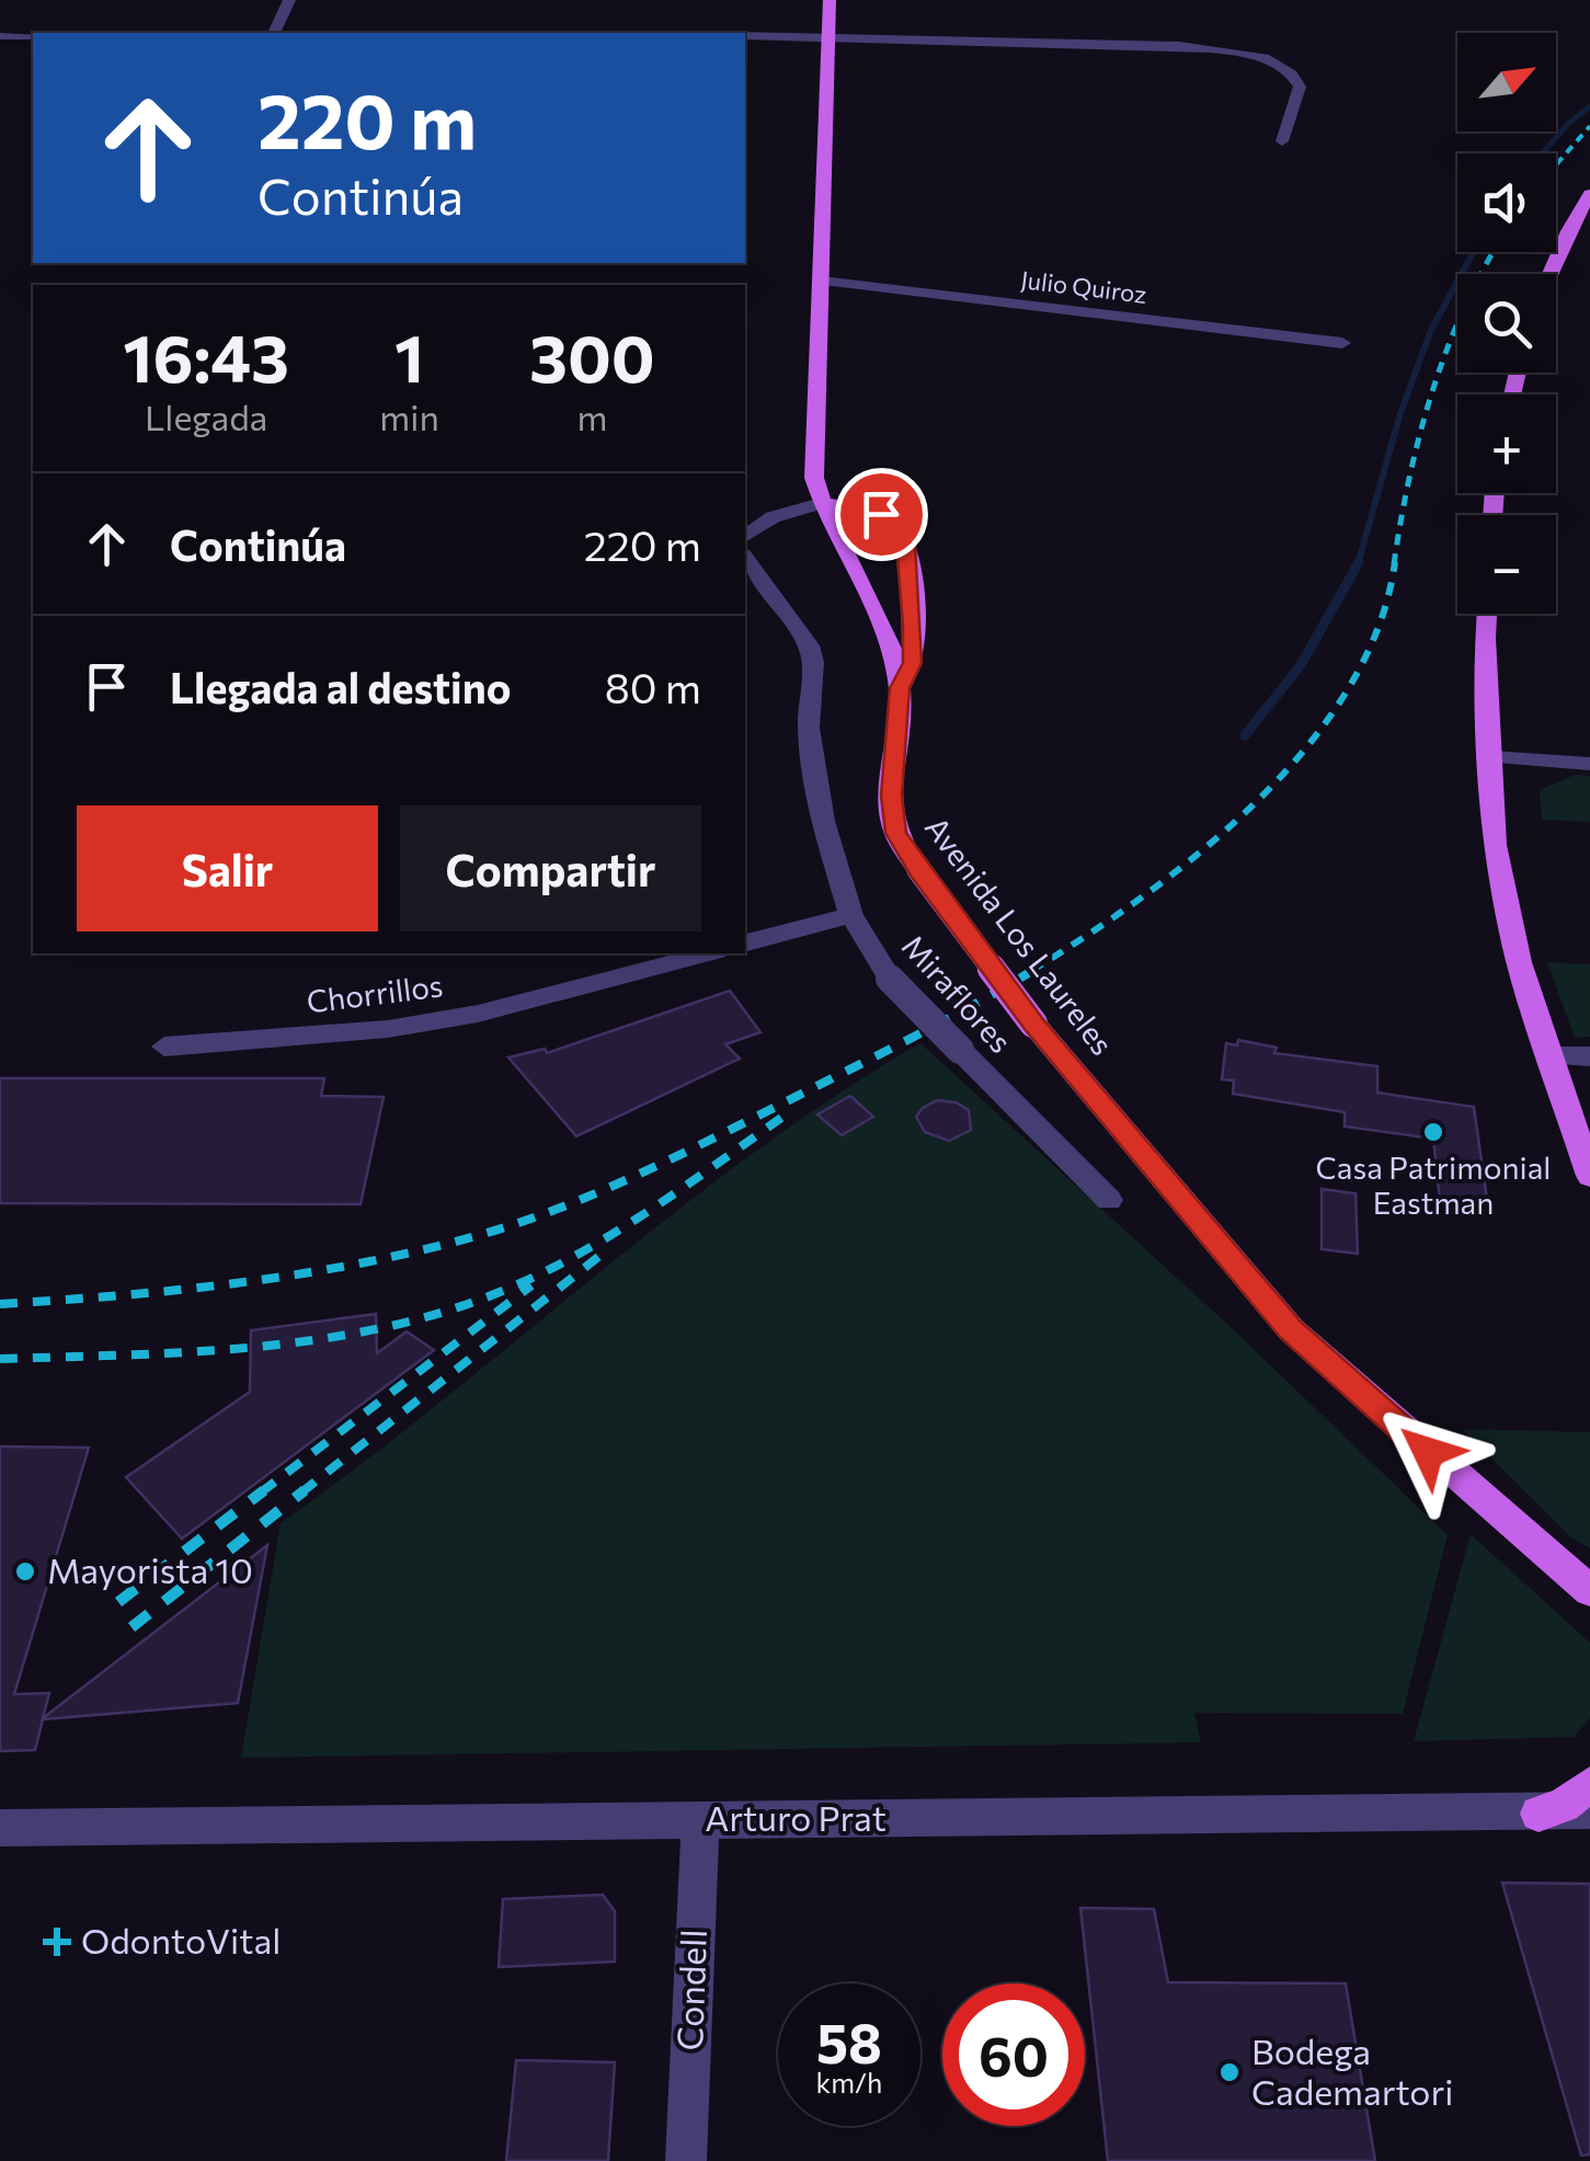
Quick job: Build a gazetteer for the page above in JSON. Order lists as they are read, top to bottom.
{
  "streets": {
    "main road": ["Avenida Los Laureles"],
    "street": [
      "Julio Quiroz",
      "Chorrillos",
      "Miraflores",
      "Arturo Prat",
      "Condell"
    ]
  },
  "crossings": [
    ["Julio Quiroz", "Avenida Los Laureles"],
    ["Arturo Prat", "Condell"]
  ],
  "places": {
    "other": ["Casa Patrimonial Eastman", "Mayorista 10", "Bodega Cademartori"],
    "health": ["OdontoVital"]
  },
  "north": "top right",
  "page": {
    "map_buttons": ["+", "−"],
    "turn": ["220 m", "Continúa"],
    "eta": [
      "16:43",
      "Llegada",
      "1",
      "min",
      "300",
      "m"
    ],
    "list": [
      {
        "name": "Continúa",
        "value": "220 m"
      },
      {
        "name": "Llegada al destino",
        "value": "80 m"
      }
    ],
    "buttons": ["Salir", "Compartir"],
    "speed": "58 km/h",
    "limit": "60"
  }
}
